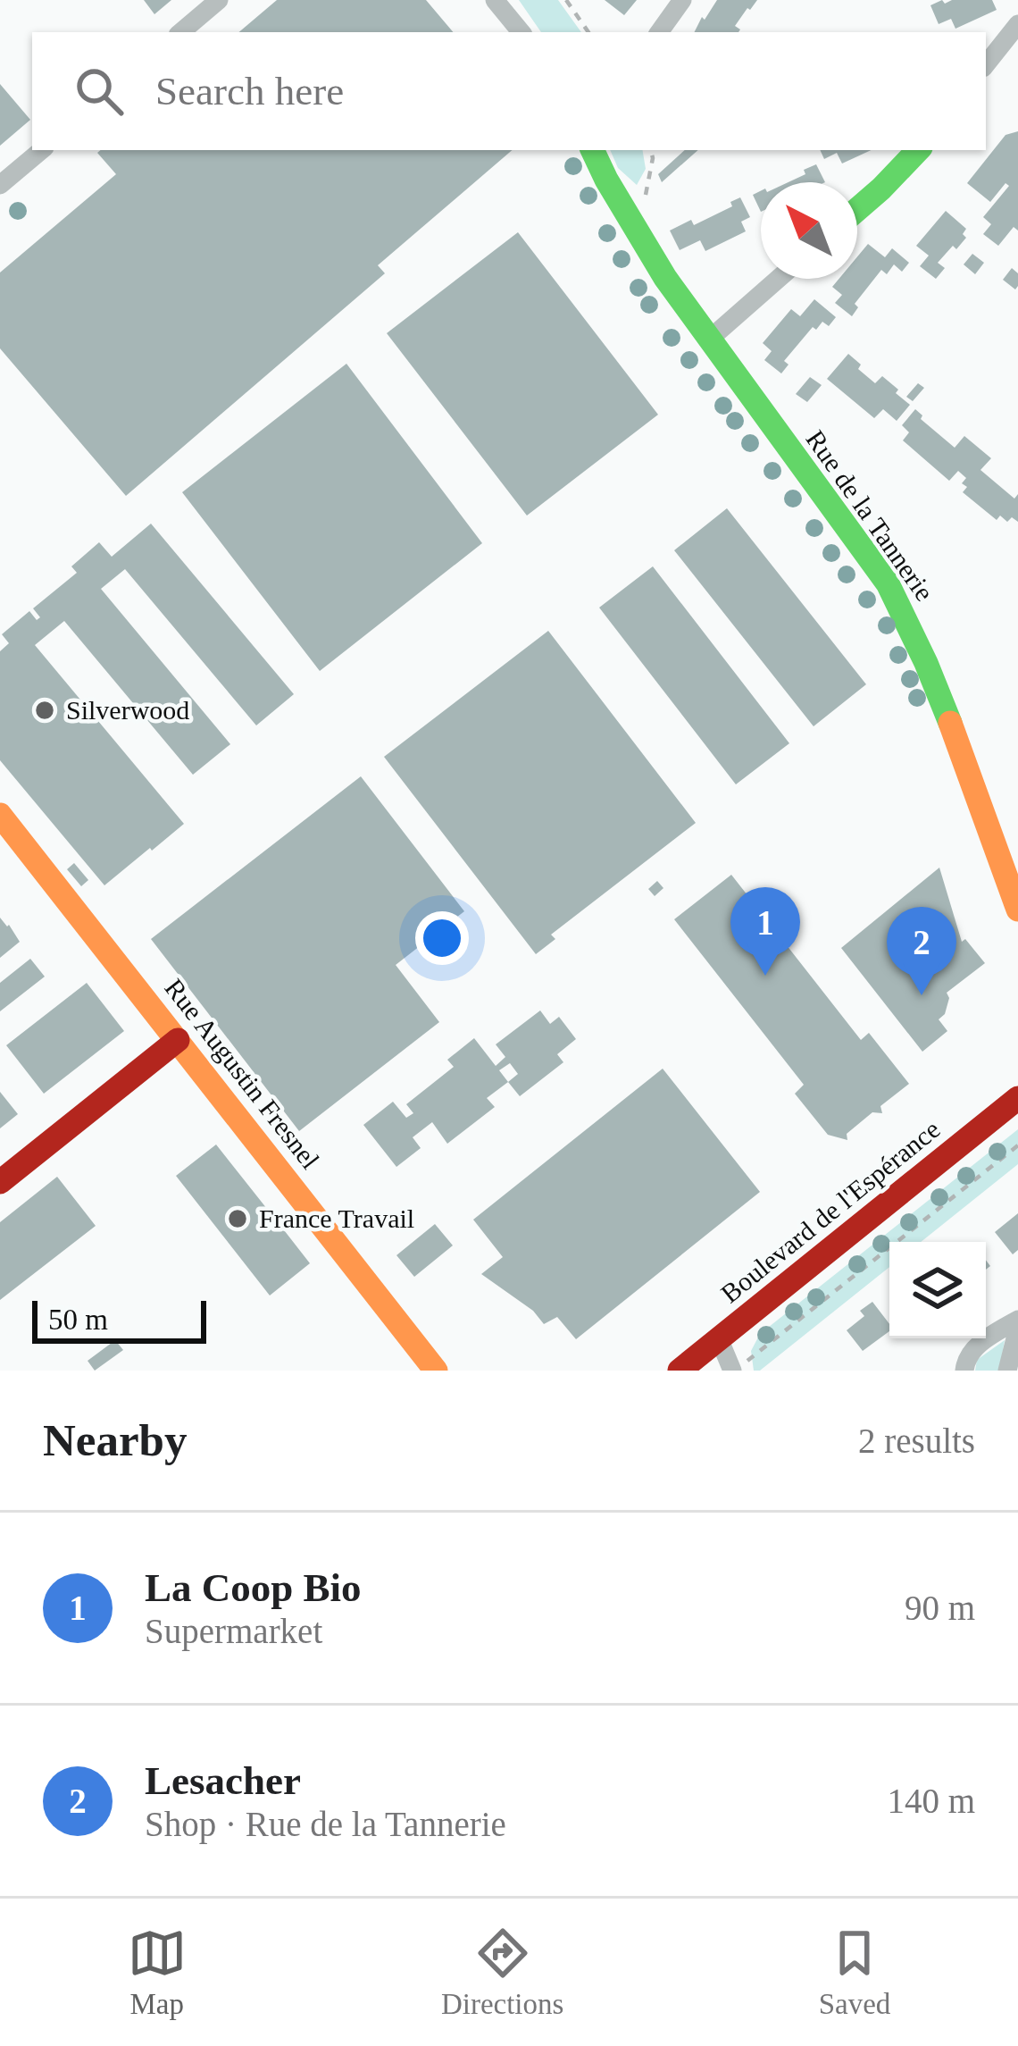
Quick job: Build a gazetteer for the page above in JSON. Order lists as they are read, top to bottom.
{
  "streets": {
    "street": ["Rue de la Tannerie", "Rue Augustin Fresnel", "Boulevard de l'Espérance"]
  },
  "places": ["Silverwood", "France Travail"],
  "scale_bar": "50 m",
  "north": "top left",
  "page": {
    "search": "Search here",
    "pins": ["1", "2"],
    "scale": "50 m",
    "heading": ["Nearby", "2 results"],
    "list": [
      {
        "mark": "1",
        "name": "La Coop Bio",
        "note": "Supermarket",
        "value": "90 m"
      },
      {
        "mark": "2",
        "name": "Lesacher",
        "note": "Shop · Rue de la Tannerie",
        "value": "140 m"
      }
    ],
    "nav": ["Map", "Directions", "Saved"]
  }
}
